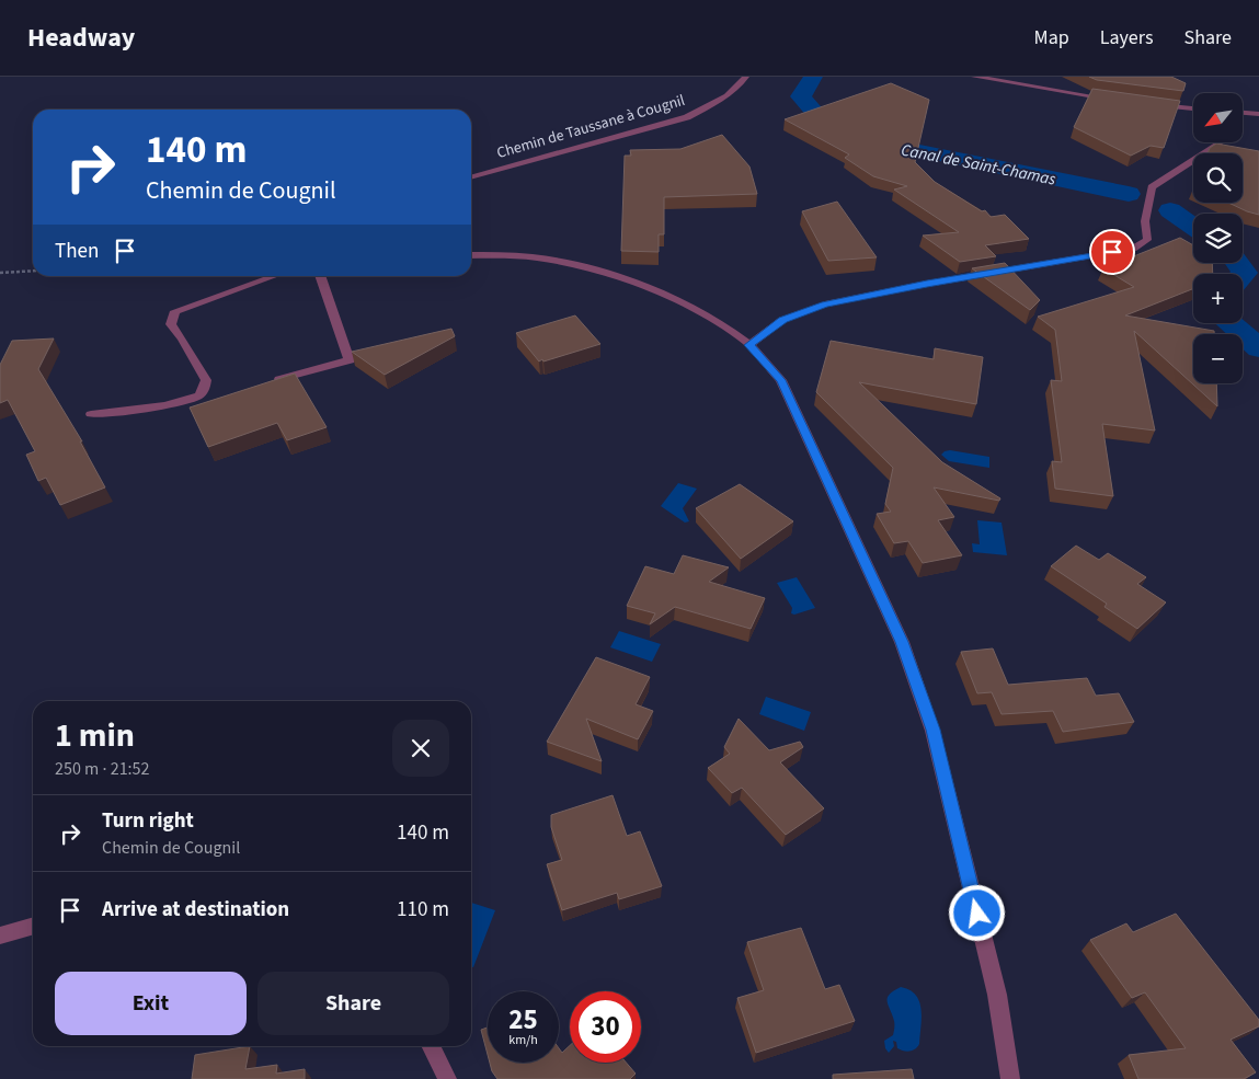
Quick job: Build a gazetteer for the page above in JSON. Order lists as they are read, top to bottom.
{
  "streets": {
    "street": ["Chemin de Taussane à Cougnil"]
  },
  "water": ["Canal de Saint-Chamas"],
  "north": "bottom left",
  "page": {
    "header": "Headway",
    "nav": ["Map", "Layers", "Share"],
    "map_buttons": ["+", "−"],
    "turn": ["140 m", "Chemin de Cougnil"],
    "then": "Then",
    "heading": ["1 min", "250 m · 21:52"],
    "list": [
      {
        "name": "Turn right",
        "note": "Chemin de Cougnil",
        "value": "140 m"
      },
      {
        "name": "Arrive at destination",
        "value": "110 m"
      }
    ],
    "buttons": ["Exit", "Share"],
    "speed": "25 km/h",
    "limit": "30"
  }
}
